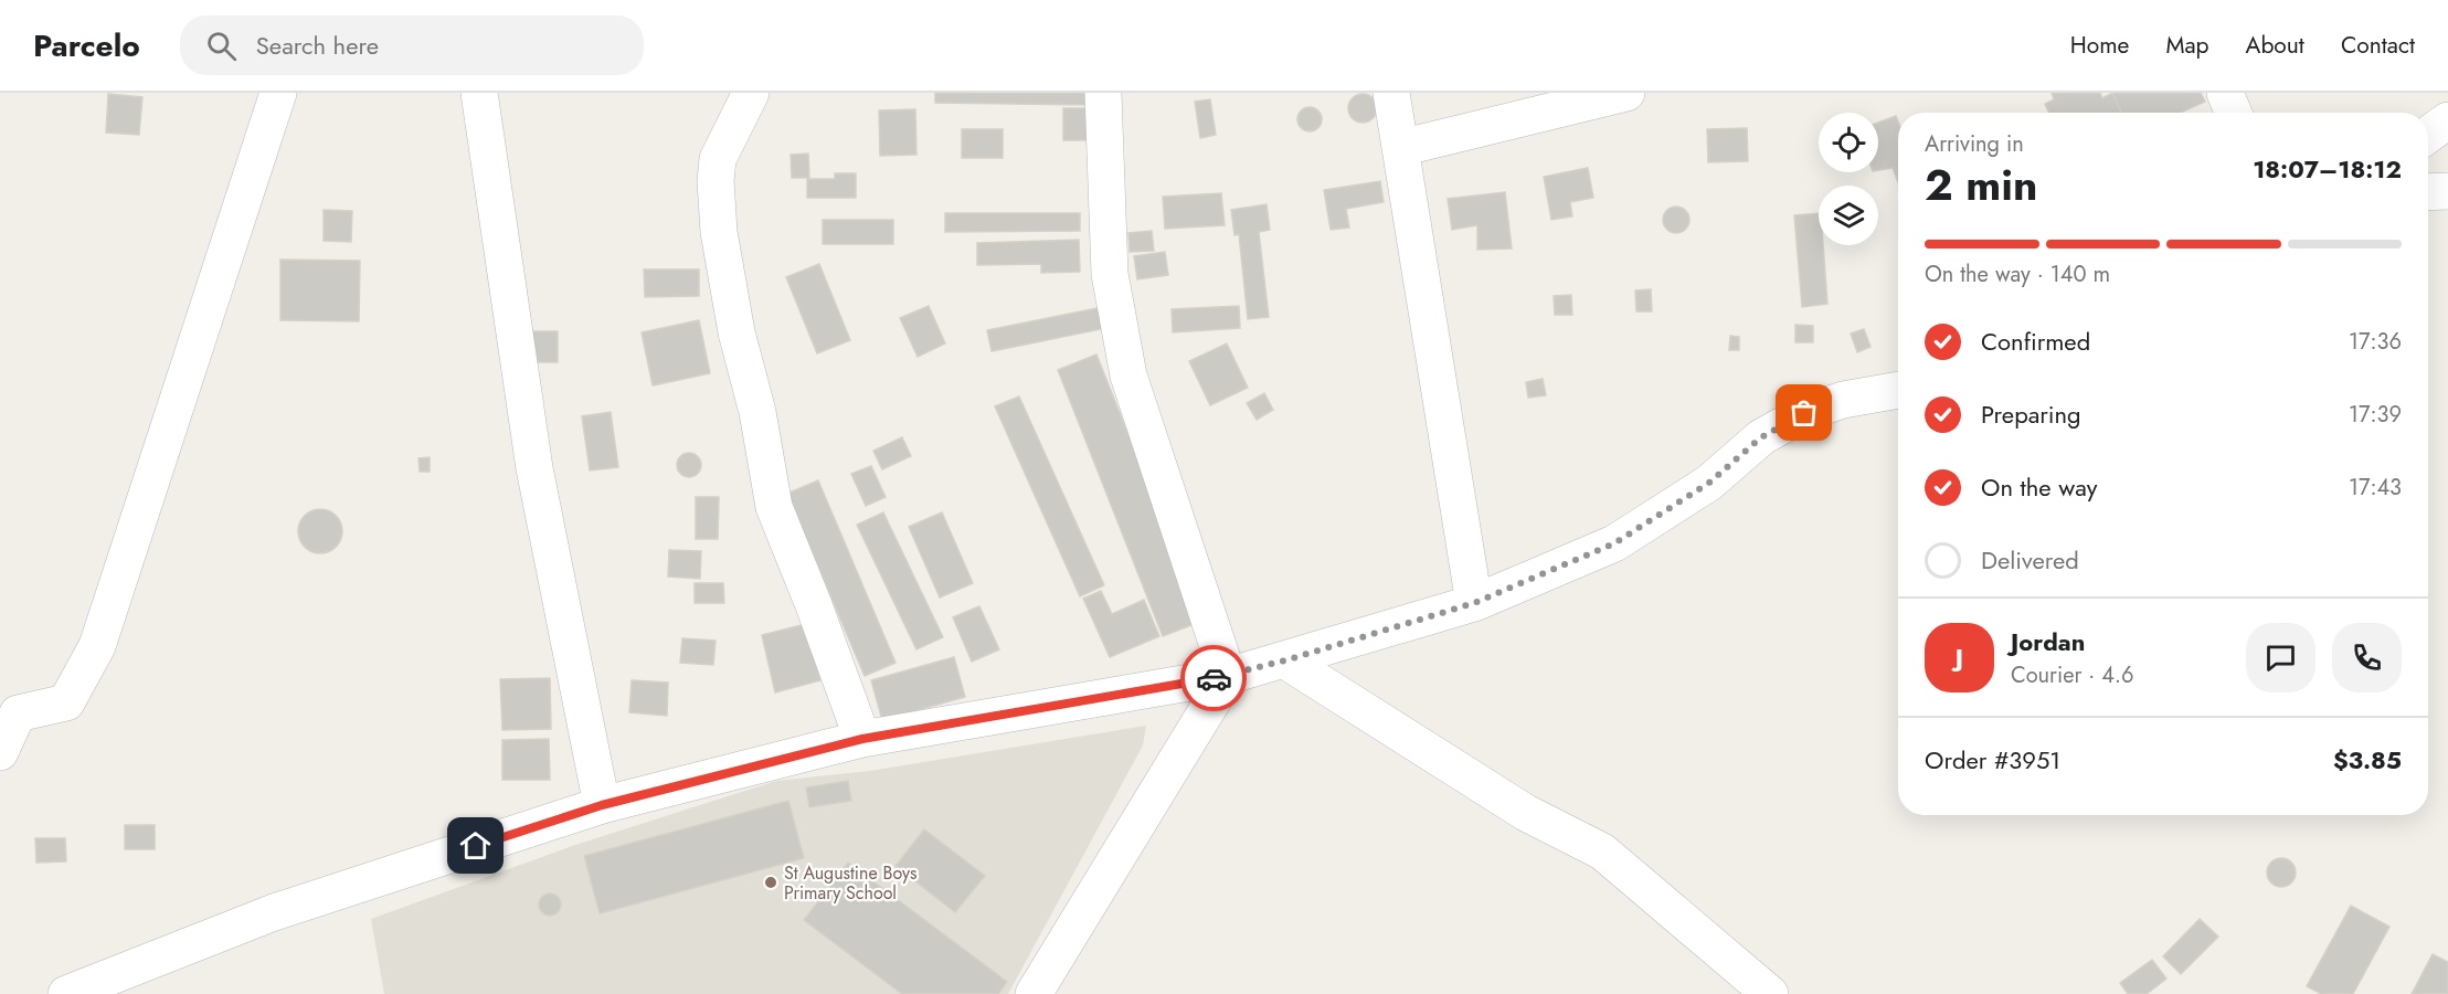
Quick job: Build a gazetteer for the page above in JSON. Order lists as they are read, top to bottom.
{
  "places": ["St Augustine Boys Primary School"],
  "page": {
    "header": "Parcelo",
    "search": "Search here",
    "nav": [
      "Home",
      "Map",
      "About",
      "Contact"
    ],
    "heading": ["2 min", "Arriving in", "18:07–18:12"],
    "panel": [
      "Jordan",
      "Courier · 4.6",
      "Order #3951",
      "$3.85"
    ],
    "bar": "On the way · 140 m",
    "list": [
      ["Confirmed", "17:36"],
      ["Preparing", "17:39"],
      ["On the way", "17:43"],
      "Delivered"
    ],
    "round": "J"
  }
}
